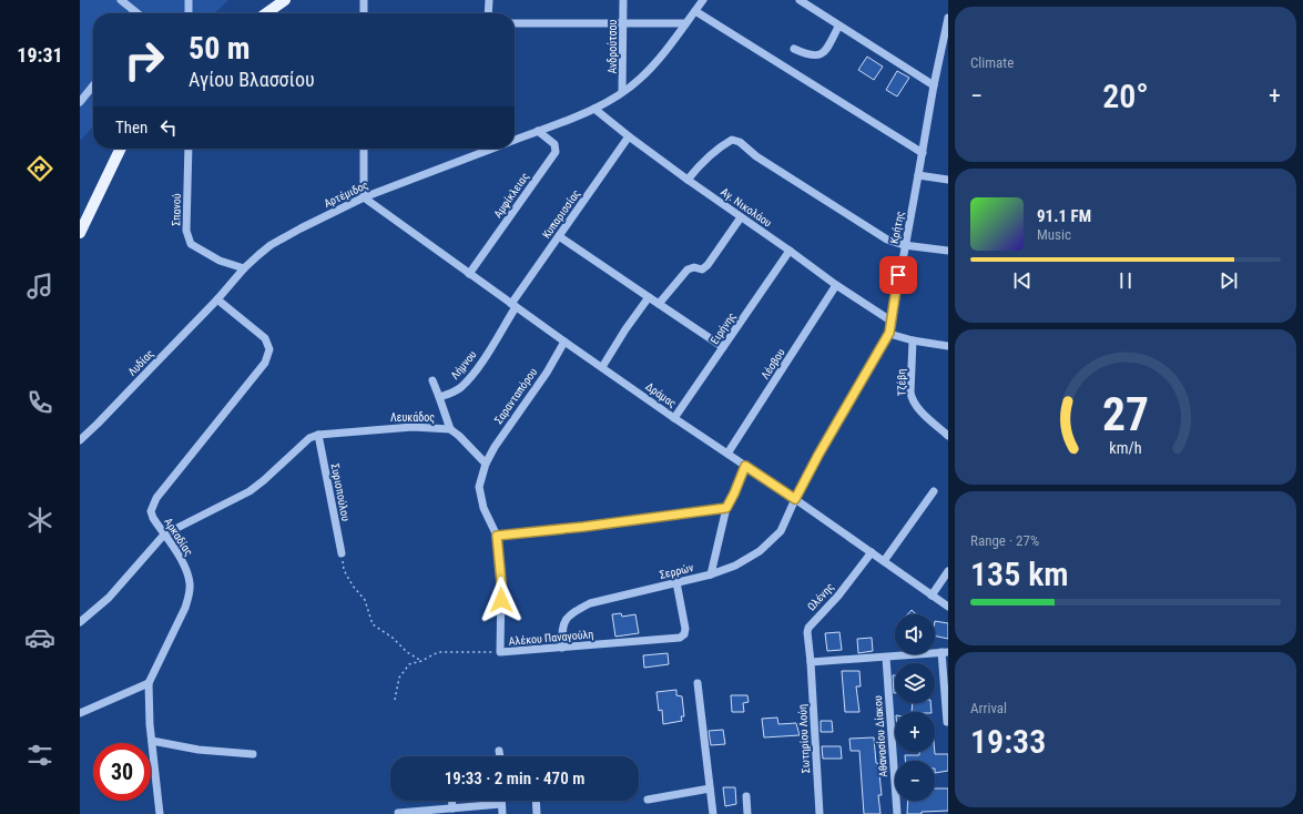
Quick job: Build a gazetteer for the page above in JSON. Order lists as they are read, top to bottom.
{
  "streets": {
    "street": [
      "Ανδρούτσου",
      "Αρτέμιδος",
      "Αμφίκλειας",
      "Αγ. Νικολάου",
      "Σπανού",
      "Κυπαρισσίας",
      "Κρήτης",
      "Ειρήνης",
      "Λυδίας",
      "Λέσβου",
      "Λήμνου",
      "Τζέβη",
      "Δράμας",
      "Σαρανταπόρου",
      "Λευκάδος",
      "Συριοπούλου",
      "Αρκαδίας",
      "Σερρών",
      "Ωλένης",
      "Αλέκου Παναγούλη",
      "Αθανασίου Δίακου",
      "Σωτηρίου Λούη"
    ]
  },
  "crossings": [
    ["Ανδρούτσου", "Αρτέμιδος"],
    ["Αρτέμιδος", "Αμφίκλειας"],
    ["Αρτέμιδος", "Αγ. Νικολάου"],
    ["Αρτέμιδος", "Σπανού"],
    ["Αρτέμιδος", "Λυδίας"],
    ["Αρτέμιδος", "Δράμας"],
    ["Αρτέμιδος", "Αρκαδίας"],
    ["Αμφίκλειας", "Δράμας"],
    ["Αγ. Νικολάου", "Κυπαρισσίας"],
    ["Αγ. Νικολάου", "Κρήτης"],
    ["Αγ. Νικολάου", "Ειρήνης"],
    ["Αγ. Νικολάου", "Λέσβου"],
    ["Κυπαρισσίας", "Λήμνου"],
    ["Κυπαρισσίας", "Δράμας"],
    ["Κρήτης", "Δράμας"],
    ["Κρήτης", "Σερρών"],
    ["Ειρήνης", "Δράμας"],
    ["Λυδίας", "Αρκαδίας"],
    ["Λέσβου", "Δράμας"],
    ["Λήμνου", "Δράμας"],
    ["Δράμας", "Σαρανταπόρου"],
    ["Δράμας", "Σερρών"],
    ["Δράμας", "Ωλένης"],
    ["Λευκάδος", "Συριοπούλου"],
    ["Λευκάδος", "Αρκαδίας"],
    ["Σερρών", "Αλέκου Παναγούλη"],
    ["Ωλένης", "Σωτηρίου Λούη"]
  ],
  "page": {
    "tabs": "19:31",
    "tile": [
      "Climate",
      ["Range · 27%", "135 km"],
      ["Arrival", "19:33"]
    ],
    "turn": ["50 m", "Αγίου Βλασσίου"],
    "heat": ["−", "20°", "+"],
    "then": "Then",
    "song": ["91.1 FM", "Music"],
    "map_buttons": ["+", "−"],
    "limit": "30",
    "trip": "19:33 · 2 min · 470 m",
    "gauge": ["27", "km/h"]
  }
}
